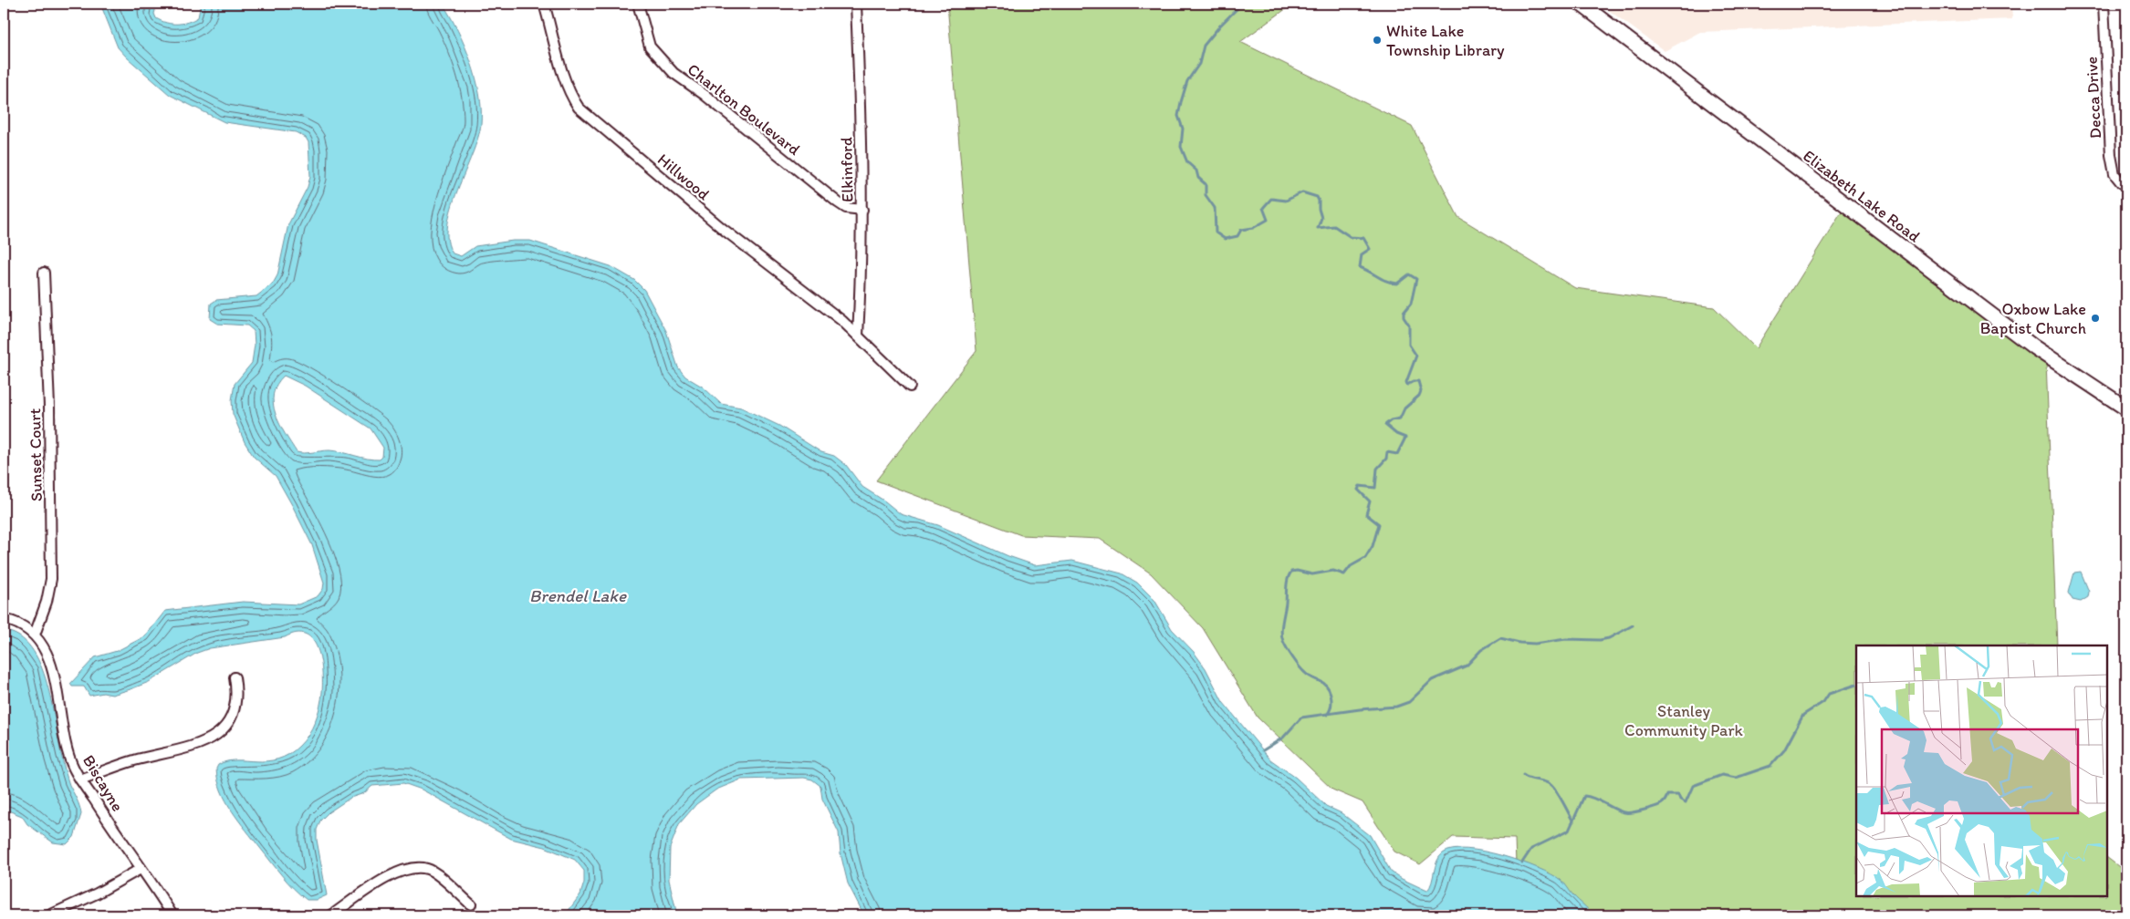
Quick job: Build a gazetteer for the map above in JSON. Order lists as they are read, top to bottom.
{
  "streets": {
    "street": [
      "Decca Drive",
      "Charlton Boulevard",
      "Elkinford",
      "Hillwood",
      "Elizabeth Lake Road",
      "Sunset Court",
      "Biscayne"
    ]
  },
  "crossings": [
    ["Charlton Boulevard", "Elkinford"],
    ["Elkinford", "Hillwood"],
    ["Sunset Court", "Biscayne"]
  ],
  "water": ["Brendel Lake"],
  "parks": ["Stanley Community Park"],
  "places": ["White Lake Township Library", "Oxbow Lake Baptist Church"]
}
